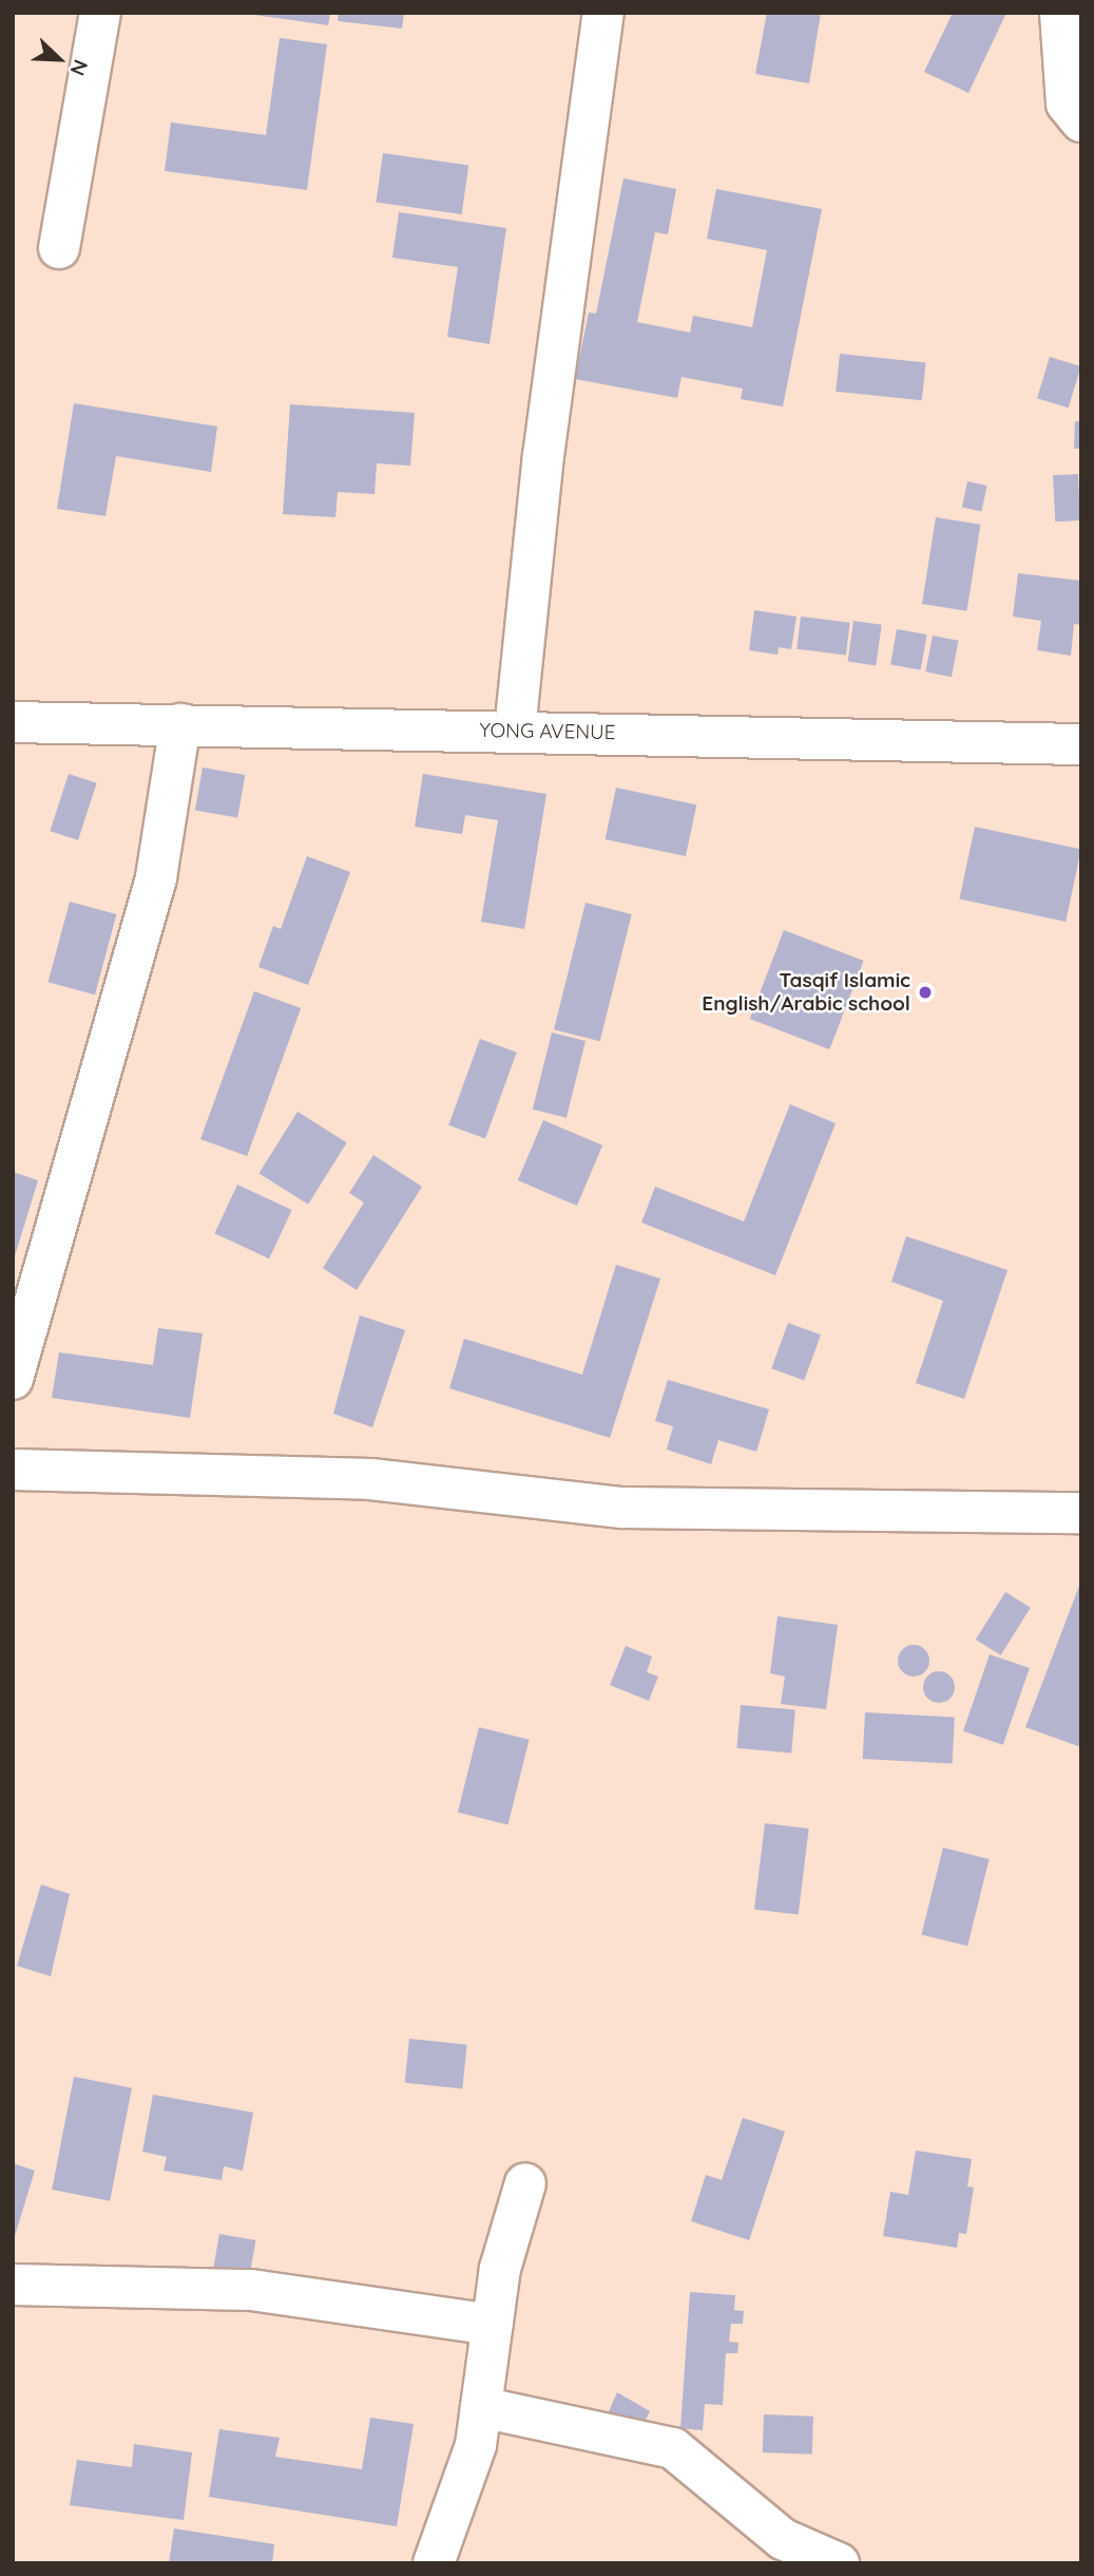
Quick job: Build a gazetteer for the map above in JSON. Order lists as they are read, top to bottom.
{
  "streets": {
    "street": ["YONG AVENUE"]
  },
  "places": ["Tasqif Islamic English/Arabic school"],
  "north": "bottom right"
}
